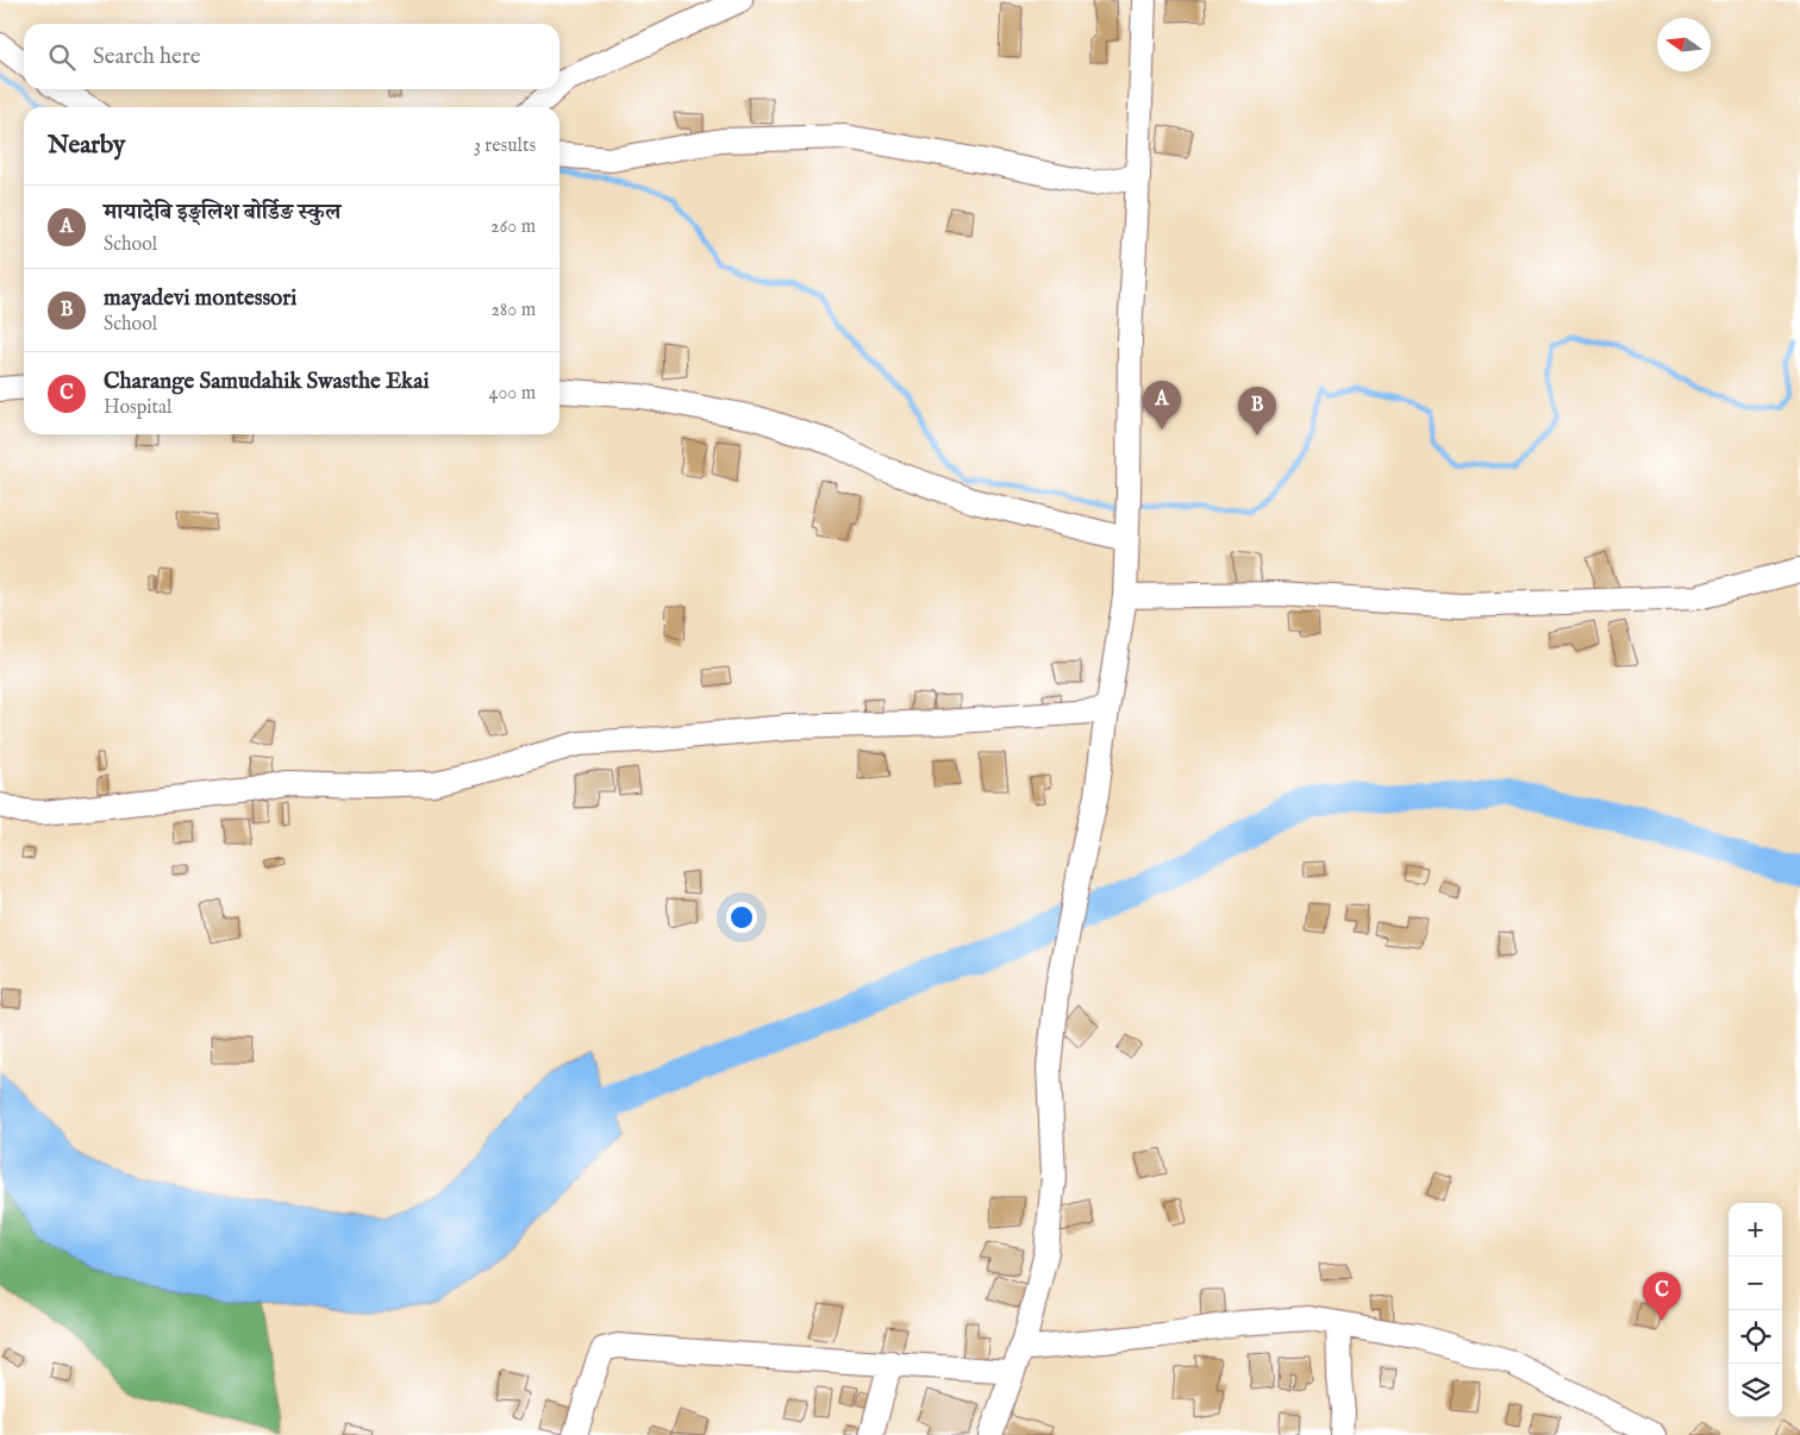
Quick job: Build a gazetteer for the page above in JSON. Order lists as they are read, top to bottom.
{
  "north": "left",
  "page": {
    "search": "Search here",
    "heading": ["Nearby", "3 results"],
    "list": [
      {
        "mark": "A",
        "name": "मायादेबि इङ्लिश बोर्डिङ स्कुल",
        "note": "School",
        "value": "260 m"
      },
      {
        "mark": "B",
        "name": "mayadevi montessori",
        "note": "School",
        "value": "280 m"
      },
      {
        "mark": "C",
        "name": "Charange Samudahik Swasthe Ekai",
        "note": "Hospital",
        "value": "400 m"
      }
    ],
    "pins": ["A", "B", "C"],
    "map_buttons": ["+", "−"]
  }
}
